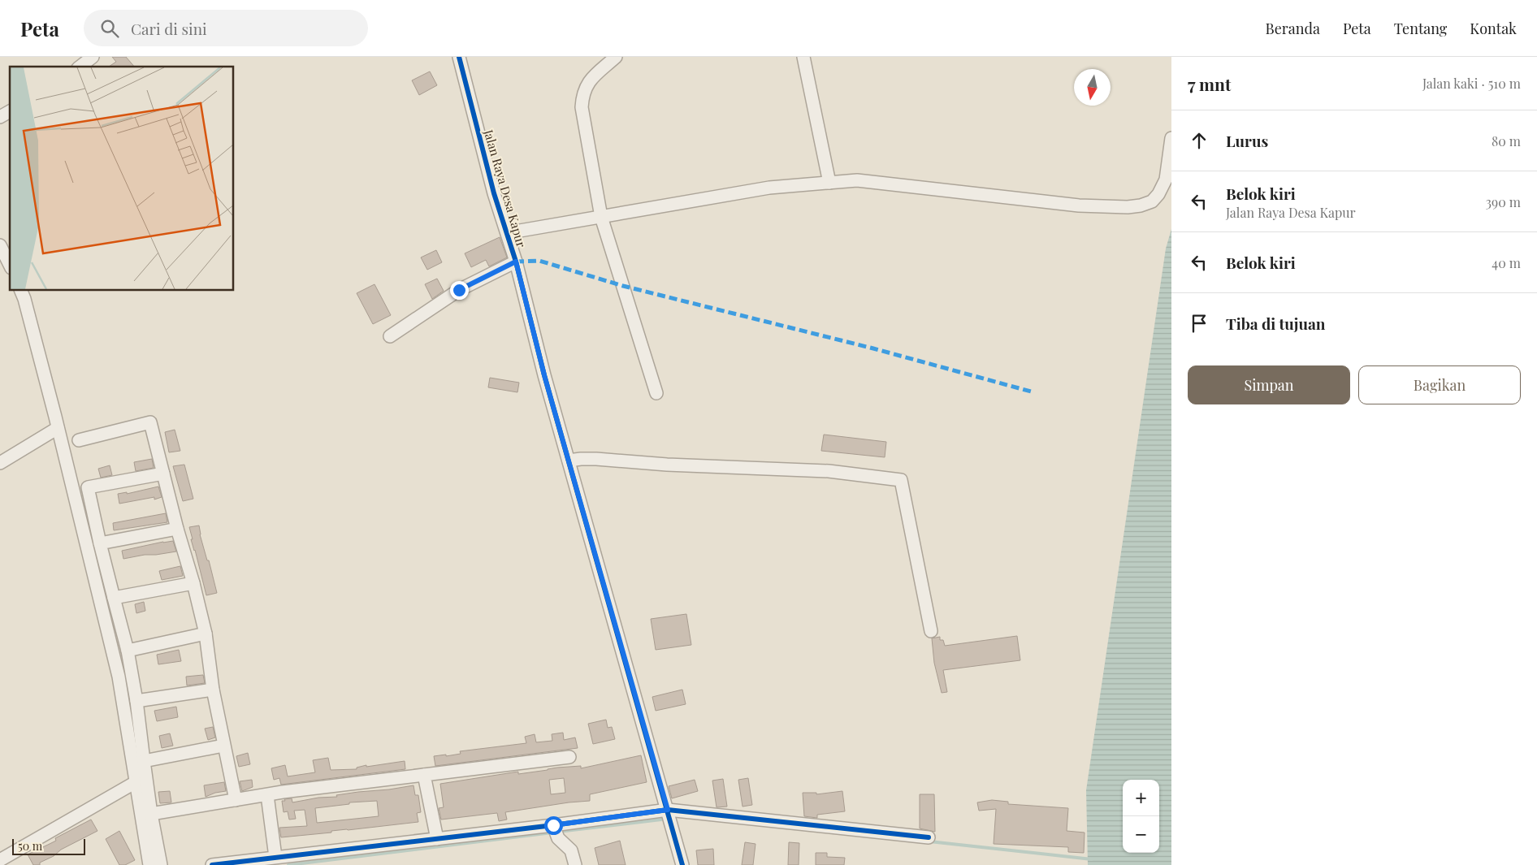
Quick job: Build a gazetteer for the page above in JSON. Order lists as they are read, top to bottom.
{
  "streets": {
    "street": ["Jalan Raya Desa Kapur"]
  },
  "scale_bar": "50 m",
  "north": "bottom",
  "page": {
    "header": "Peta",
    "search": "Cari di sini",
    "nav": [
      "Beranda",
      "Peta",
      "Tentang",
      "Kontak"
    ],
    "heading": ["7 mnt", "Jalan kaki · 510 m"],
    "list": [
      ["Lurus", "80 m"],
      ["Belok kiri", "Jalan Raya Desa Kapur", "390 m"],
      ["Belok kiri", "40 m"],
      "Tiba di tujuan"
    ],
    "buttons": ["Simpan", "Bagikan"],
    "map_buttons": ["+", "−"],
    "scale": "50 m"
  }
}
